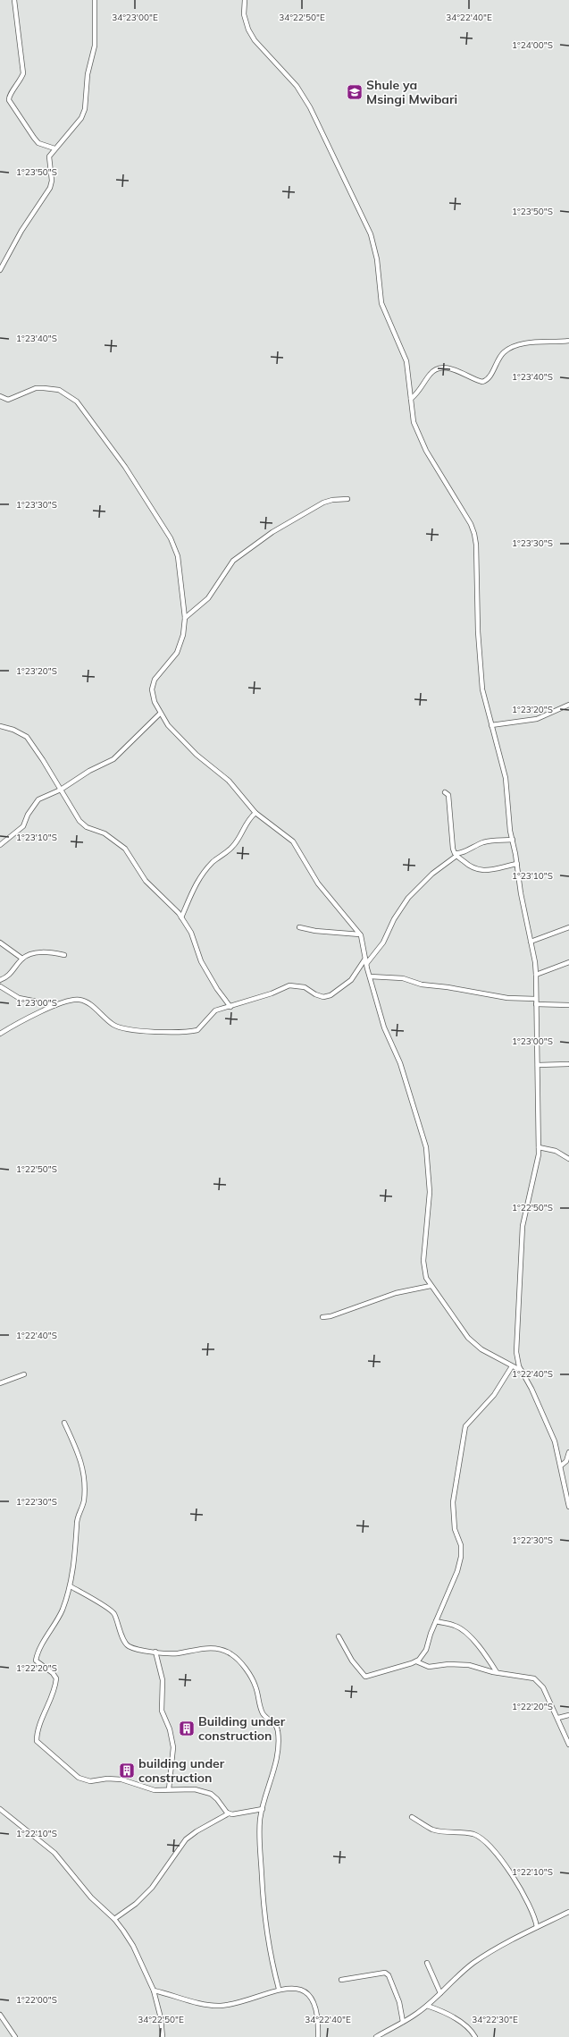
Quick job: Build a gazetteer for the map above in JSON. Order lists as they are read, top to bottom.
{
  "places": {
    "school or university": ["Shule ya Msingi Mwibari"],
    "building": ["Building under construction", "building under construction"]
  },
  "coordinates": [
    "34°23'00\"E",
    "34°22'50\"E",
    "34°22'40\"E",
    "1°24'00\"S",
    "1°23'50\"S",
    "1°23'40\"S",
    "1°23'30\"S",
    "1°23'20\"S",
    "1°23'10\"S",
    "1°23'00\"S",
    "1°22'50\"S",
    "1°22'40\"S",
    "1°22'30\"S",
    "1°22'20\"S",
    "1°22'10\"S",
    "1°22'00\"S",
    "34°22'30\"E"
  ]
}
